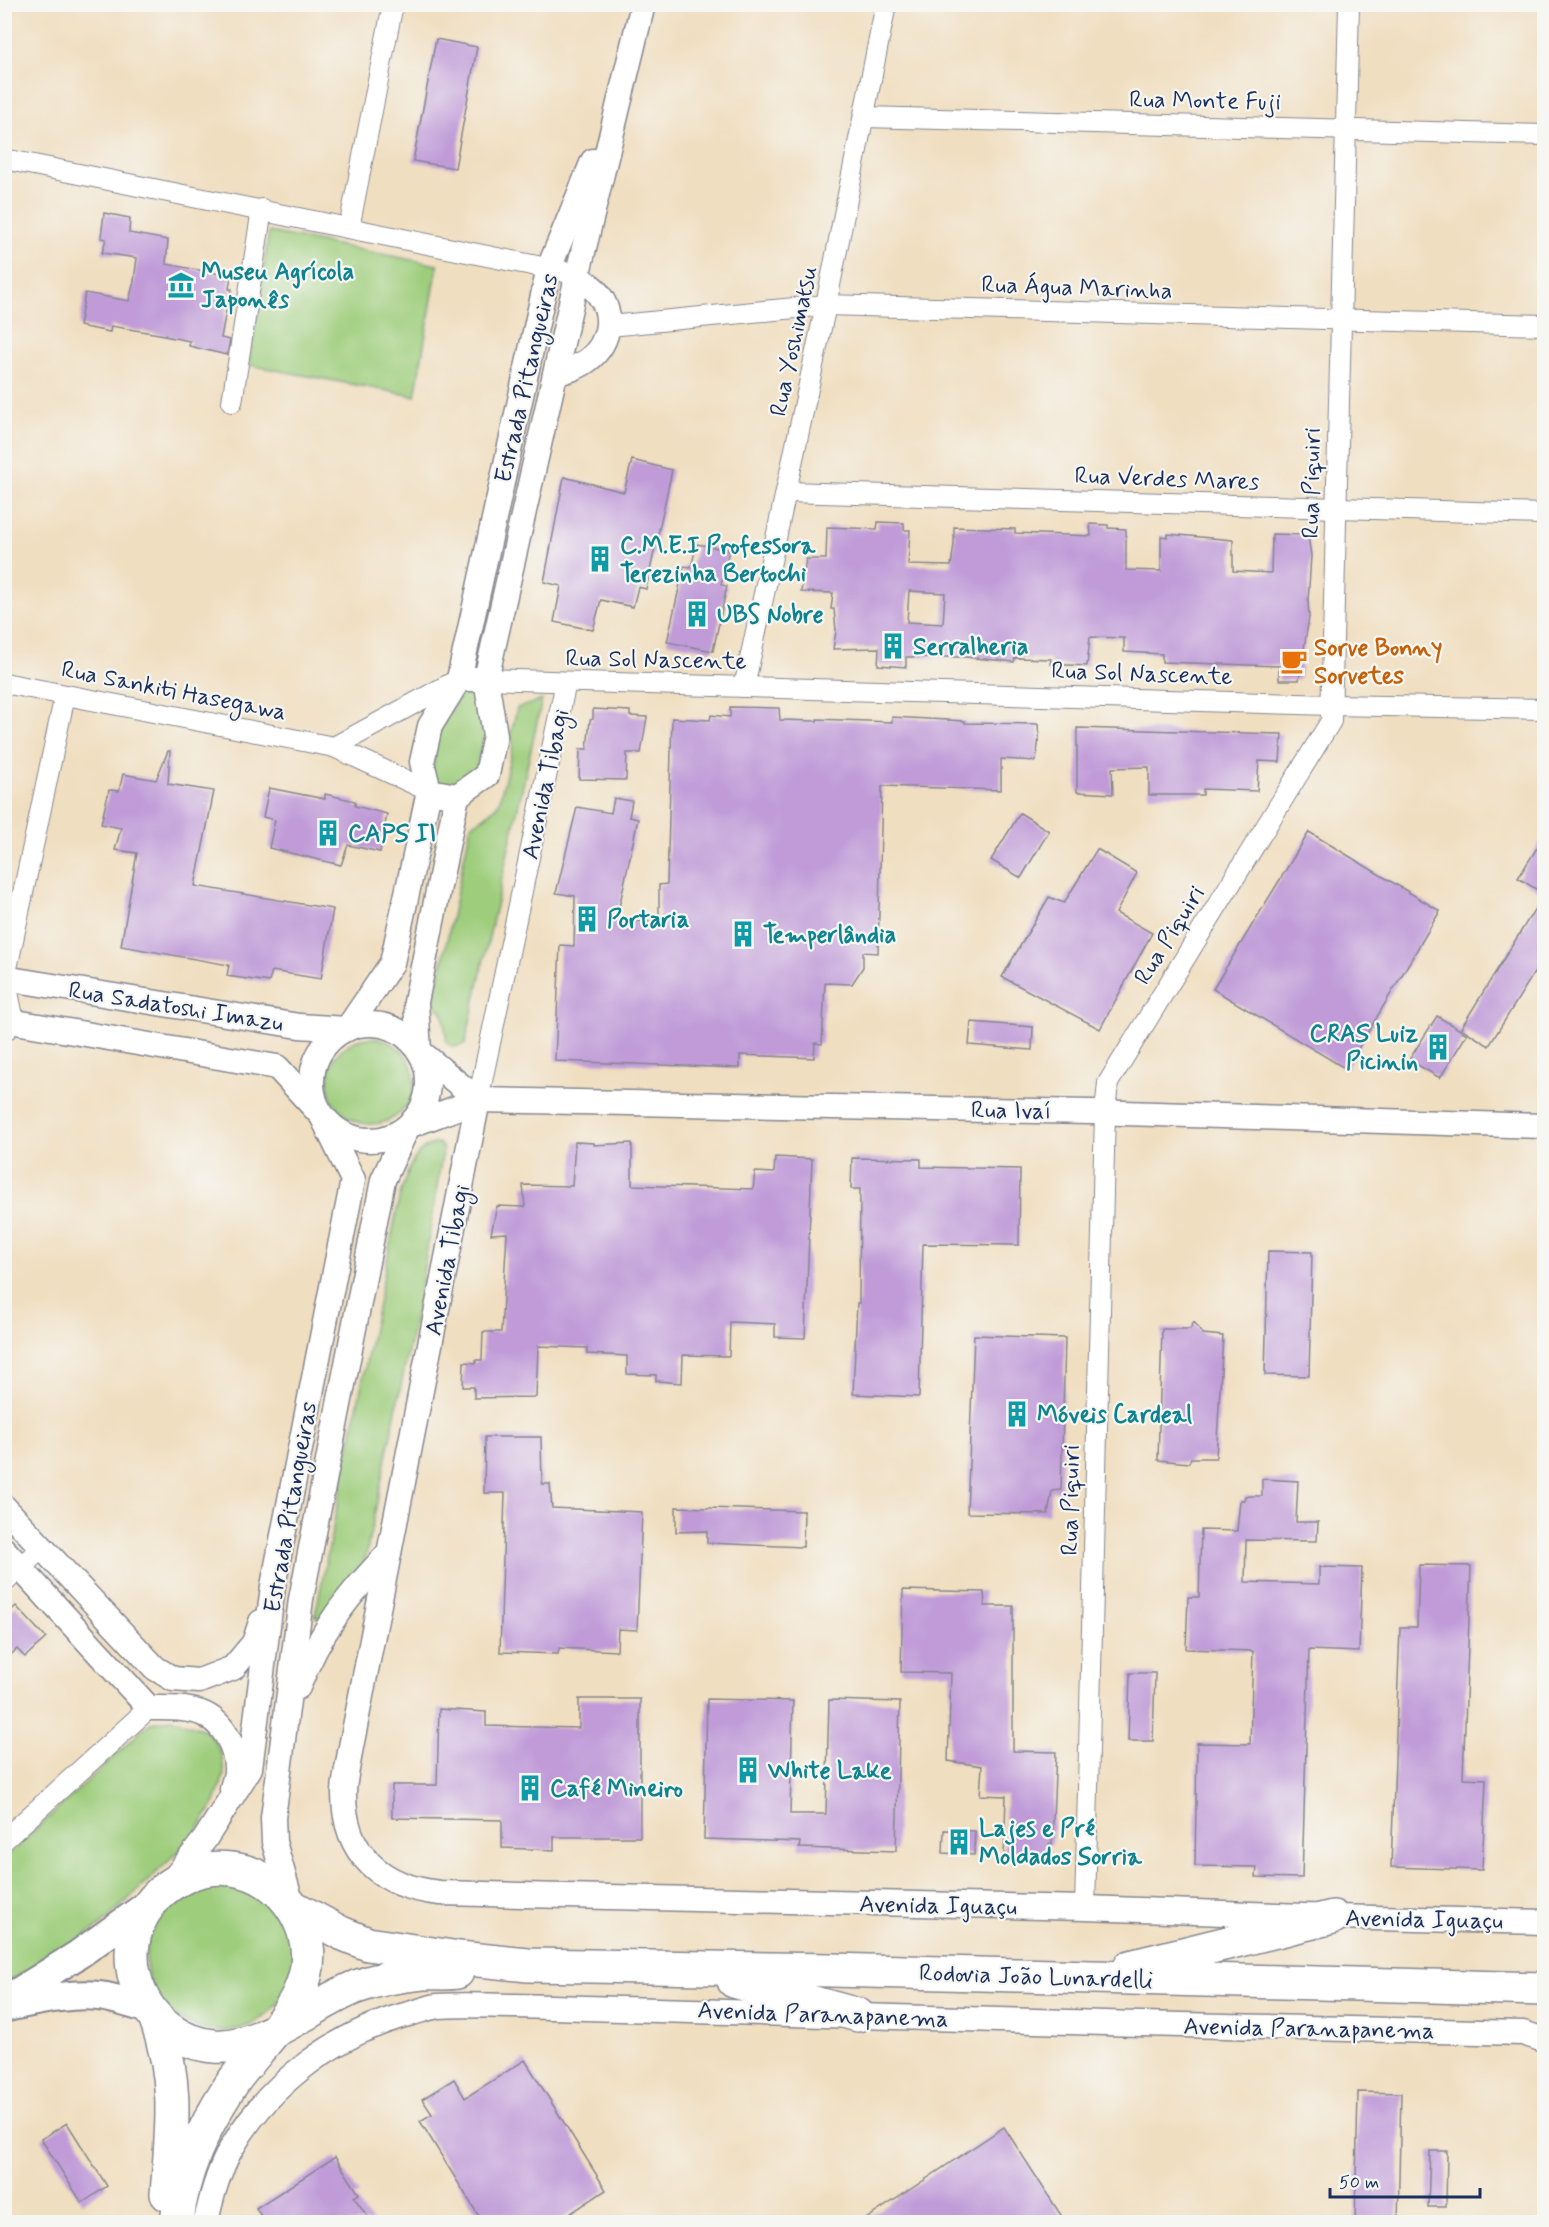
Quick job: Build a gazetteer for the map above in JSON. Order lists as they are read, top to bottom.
{
  "streets": {
    "highway": ["Rodovia João Lunardelli"],
    "street": [
      "Rua Monte Fuji",
      "Rua Água Marinha",
      "Rua Yoshimatsu",
      "Estrada Pitangueiras",
      "Rua Verdes Mares",
      "Rua Piquiri",
      "Rua Sol Nascente",
      "Rua Sankiti Hasegawa",
      "Avenida Tibagi",
      "Rua Sadatoshi Imazu",
      "Rua Ivaí",
      "Avenida Iguaçu",
      "Avenida Paranapanema"
    ]
  },
  "crossings": [
    ["Rua Monte Fuji", "Rua Yoshimatsu"],
    ["Rua Monte Fuji", "Rua Piquiri"],
    ["Rua Água Marinha", "Rua Yoshimatsu"],
    ["Rua Água Marinha", "Rua Piquiri"],
    ["Rua Yoshimatsu", "Rua Verdes Mares"],
    ["Rua Yoshimatsu", "Rua Sol Nascente"],
    ["Estrada Pitangueiras", "Rua Sol Nascente"],
    ["Estrada Pitangueiras", "Rua Sankiti Hasegawa"],
    ["Estrada Pitangueiras", "Rua Sadatoshi Imazu"],
    ["Estrada Pitangueiras", "Rua Ivaí"],
    ["Estrada Pitangueiras", "Rodovia João Lunardelli"],
    ["Rua Verdes Mares", "Rua Piquiri"],
    ["Rua Piquiri", "Rua Sol Nascente"],
    ["Rua Piquiri", "Rua Ivaí"],
    ["Rua Piquiri", "Avenida Iguaçu"],
    ["Rua Sol Nascente", "Avenida Tibagi"],
    ["Avenida Tibagi", "Rua Ivaí"],
    ["Avenida Tibagi", "Avenida Iguaçu"],
    ["Rua Sadatoshi Imazu", "Rua Ivaí"]
  ],
  "places": {
    "museum": ["Museu Agrícola Japonês"],
    "building": [
      "C.M.E.I Professora Terezinha Bertochi",
      "UBS Nobre",
      "Serralheria",
      "CAPS II",
      "Portaria",
      "Temperlândia",
      "CRAS Luiz Picinin",
      "Móveis Cardeal",
      "White Lake",
      "Café Mineiro",
      "Lajes e Pré Moldados Sorria"
    ],
    "cafe": ["Sorve Bonny Sorvetes"]
  },
  "scale_bar": "50 m"
}
